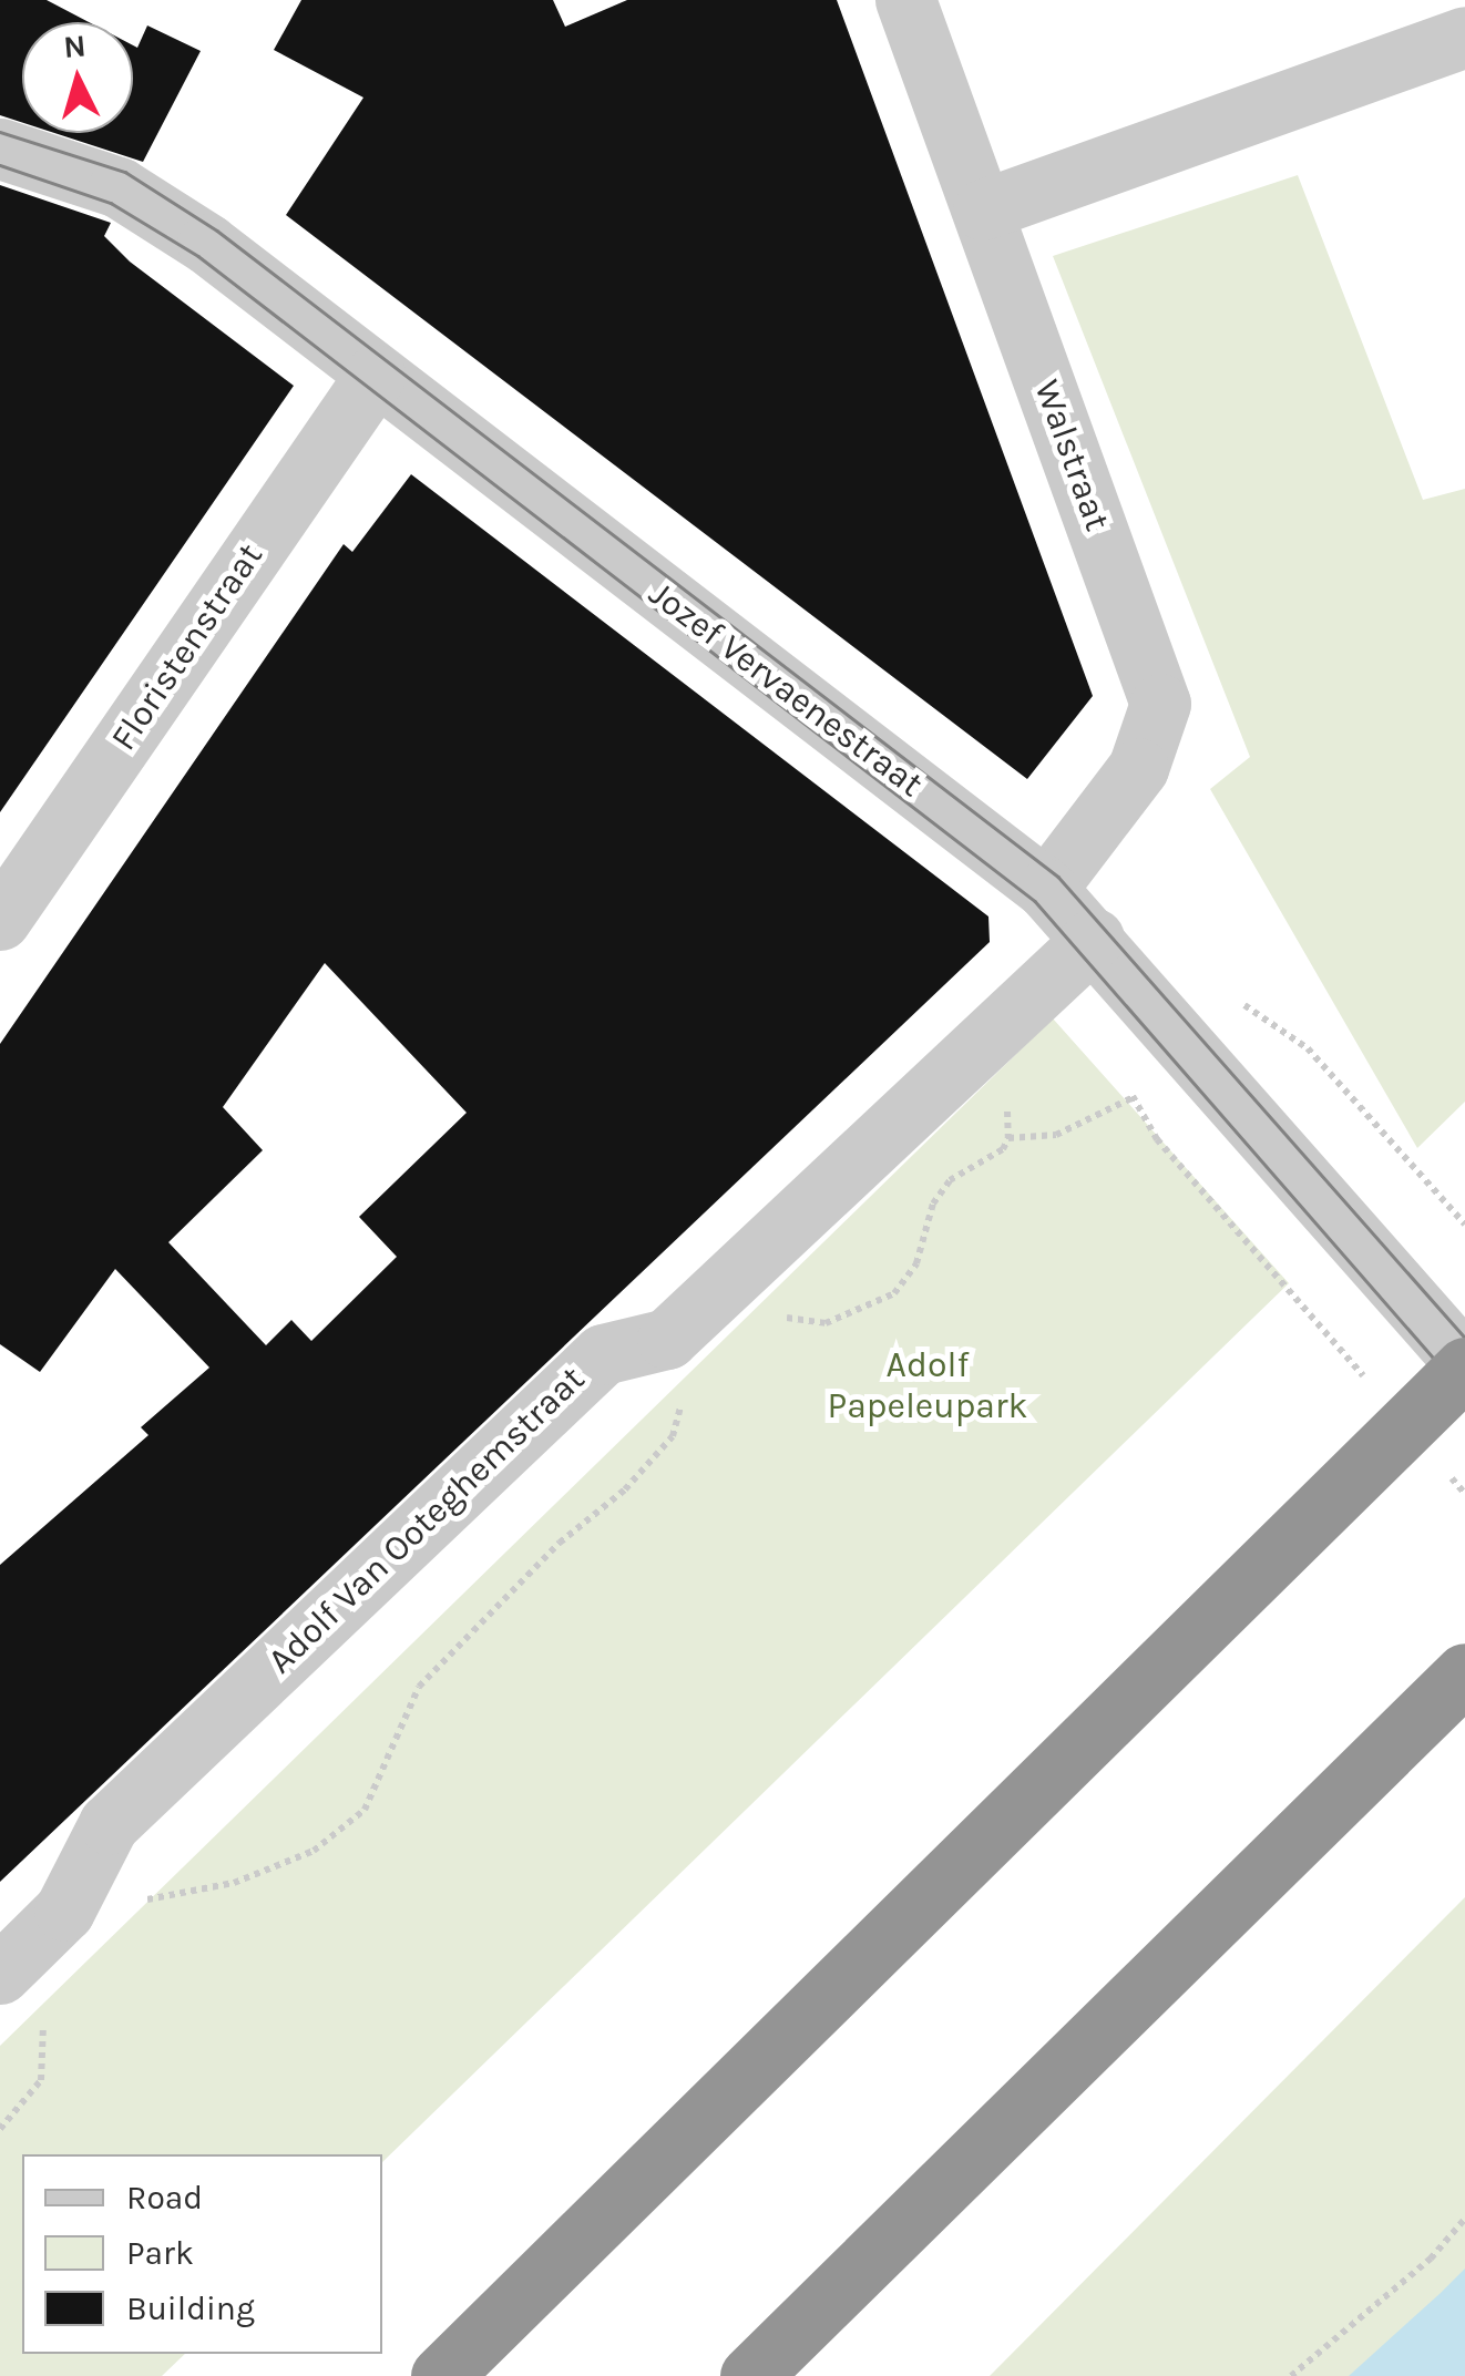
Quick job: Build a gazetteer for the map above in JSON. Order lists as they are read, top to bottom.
{
  "streets": {
    "street": [
      "Walstraat",
      "Floristenstraat",
      "Jozef Vervaenestraat",
      "Adolf Van Ooteghemstraat"
    ]
  },
  "crossings": [
    ["Walstraat", "Jozef Vervaenestraat"],
    ["Floristenstraat", "Jozef Vervaenestraat"],
    ["Jozef Vervaenestraat", "Adolf Van Ooteghemstraat"]
  ],
  "parks": ["Adolf Papeleupark"],
  "legend": ["Road", "Park", "Building"],
  "north": "top"
}
